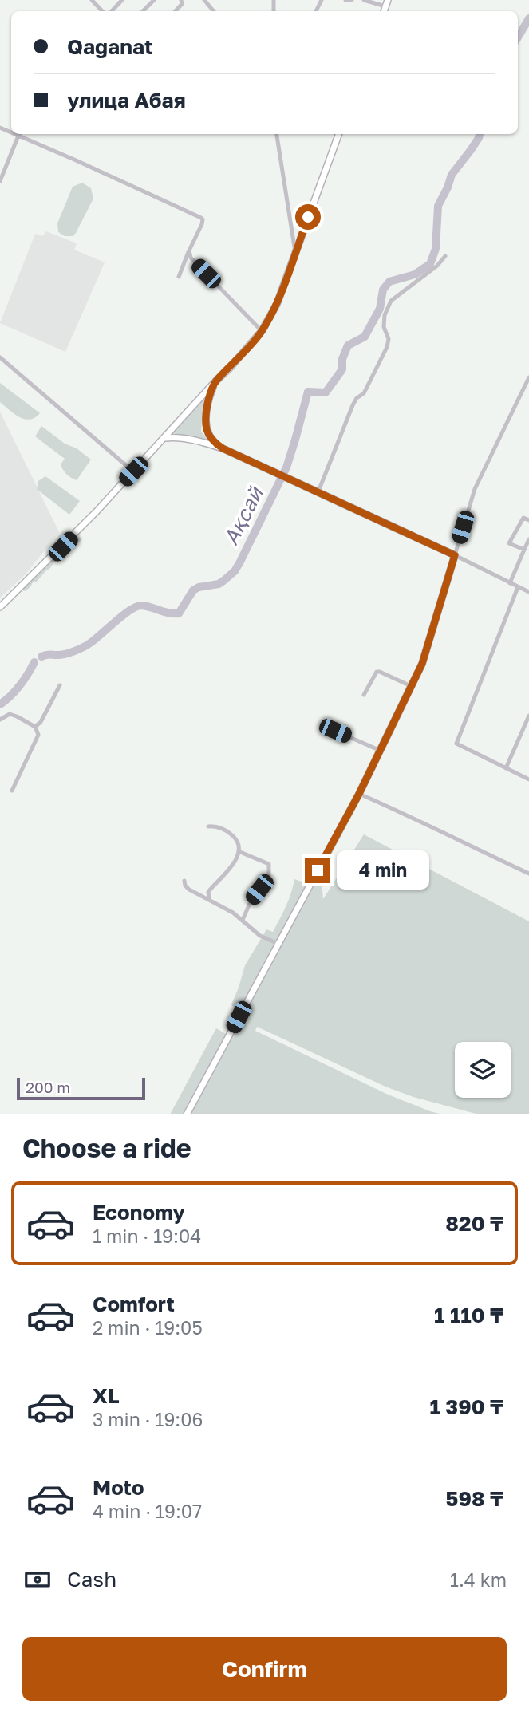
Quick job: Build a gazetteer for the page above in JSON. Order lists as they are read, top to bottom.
{
  "water": ["Ақсай"],
  "scale_bar": "200 m",
  "page": {
    "banner": ["Qaganat", "улица Абая"],
    "bubble": "4 min",
    "scale": "200 m",
    "heading": "Choose a ride",
    "list": [
      {
        "name": "Economy",
        "note": "1 min · 19:04",
        "value": "820 ₸"
      },
      {
        "name": "Comfort",
        "note": "2 min · 19:05",
        "value": "1 110 ₸"
      },
      {
        "name": "XL",
        "note": "3 min · 19:06",
        "value": "1 390 ₸"
      },
      {
        "name": "Moto",
        "note": "4 min · 19:07",
        "value": "598 ₸"
      }
    ],
    "pay": ["Cash", "1.4 km"],
    "buttons": "Confirm"
  }
}
